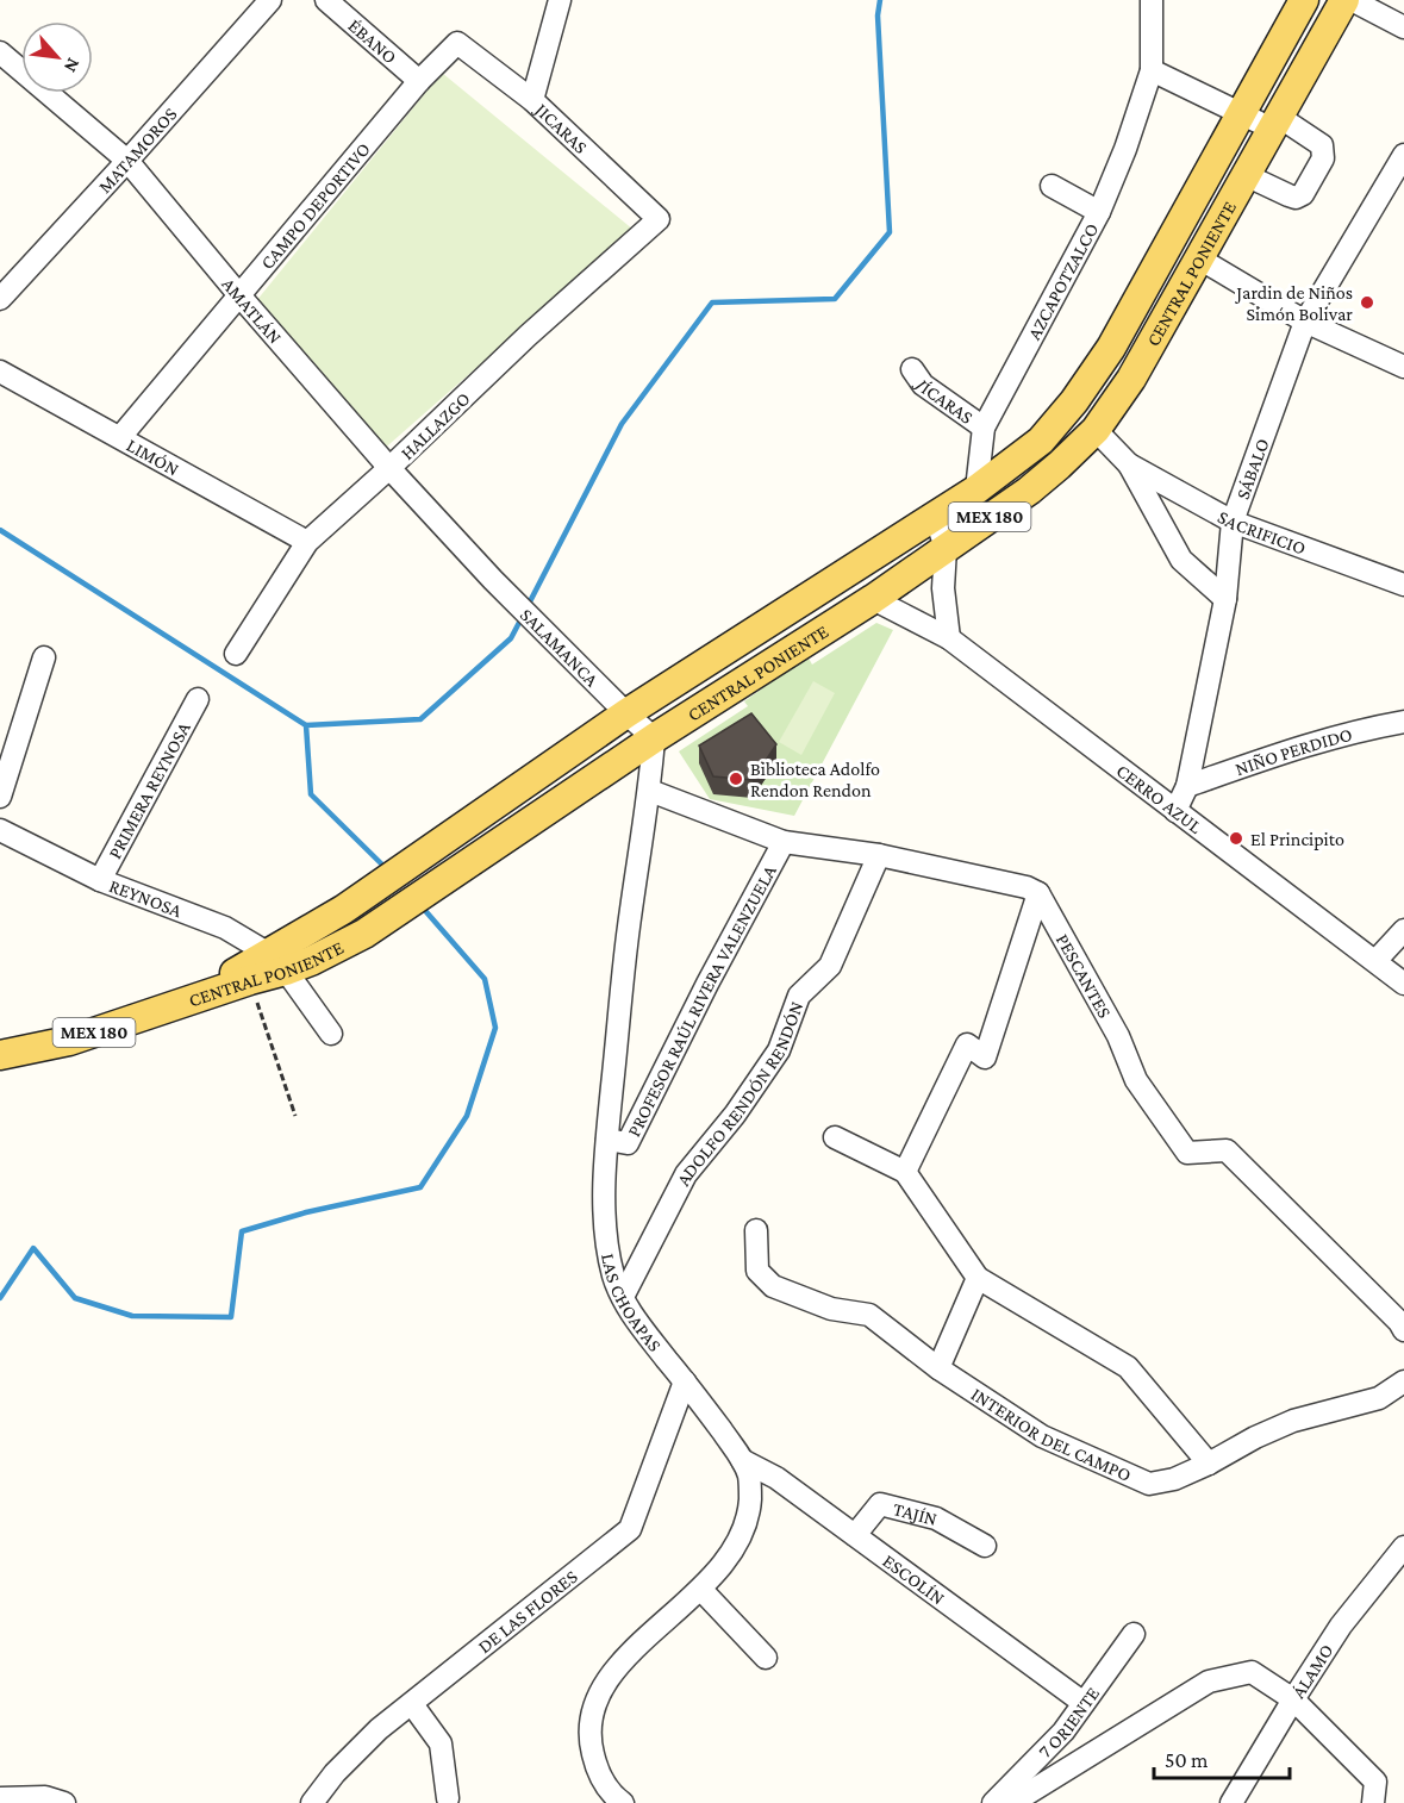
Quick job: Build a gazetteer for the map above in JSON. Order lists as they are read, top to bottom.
{
  "streets": {
    "main road": ["CENTRAL PONIENTE", "MEX 180"],
    "street": [
      "ÉBANO",
      "JICARAS",
      "MATAMOROS",
      "CAMPO DEPORTIVO",
      "AZCAPOTZALCO",
      "AMATLÁN",
      "JÍCARAS",
      "HALLAZGO",
      "LIMÓN",
      "SÁBALO",
      "SACRIFICIO",
      "SALAMANCA",
      "NIÑO PERDIDO",
      "PRIMERA REYNOSA",
      "CERRO AZUL",
      "REYNOSA",
      "PESCANTES",
      "PROFESOR RAÚL RIVERA VALENZUELA",
      "ADOLFO RENDÓN RENDÓN",
      "LAS CHOAPAS",
      "INTERIOR DEL CAMPO",
      "TAJÍN",
      "ESCOLÍN",
      "DE LAS FLORES",
      "ÁLAMO",
      "7 ORIENTE"
    ]
  },
  "crossings": [
    ["ÉBANO", "CAMPO DEPORTIVO"],
    ["JICARAS", "CAMPO DEPORTIVO"],
    ["JICARAS", "HALLAZGO"],
    ["MATAMOROS", "AMATLÁN"],
    ["CAMPO DEPORTIVO", "AMATLÁN"],
    ["CAMPO DEPORTIVO", "LIMÓN"],
    ["CENTRAL PONIENTE", "AZCAPOTZALCO"],
    ["CENTRAL PONIENTE", "MEX 180"],
    ["CENTRAL PONIENTE", "SACRIFICIO"],
    ["CENTRAL PONIENTE", "SALAMANCA"],
    ["CENTRAL PONIENTE", "CERRO AZUL"],
    ["CENTRAL PONIENTE", "REYNOSA"],
    ["CENTRAL PONIENTE", "LAS CHOAPAS"],
    ["AZCAPOTZALCO", "JÍCARAS"],
    ["AMATLÁN", "HALLAZGO"],
    ["AMATLÁN", "SALAMANCA"],
    ["HALLAZGO", "LIMÓN"],
    ["SÁBALO", "SACRIFICIO"],
    ["SÁBALO", "NIÑO PERDIDO"],
    ["SÁBALO", "CERRO AZUL"],
    ["PRIMERA REYNOSA", "REYNOSA"],
    ["PROFESOR RAÚL RIVERA VALENZUELA", "LAS CHOAPAS"],
    ["ADOLFO RENDÓN RENDÓN", "LAS CHOAPAS"],
    ["LAS CHOAPAS", "ESCOLÍN"],
    ["LAS CHOAPAS", "DE LAS FLORES"],
    ["TAJÍN", "ESCOLÍN"],
    ["ESCOLÍN", "7 ORIENTE"]
  ],
  "places": ["Jardin de Niños Simón Bolivar", "Biblioteca Adolfo Rendon Rendon", "El Principito"],
  "scale_bar": "50 m",
  "north": "bottom right"
}
